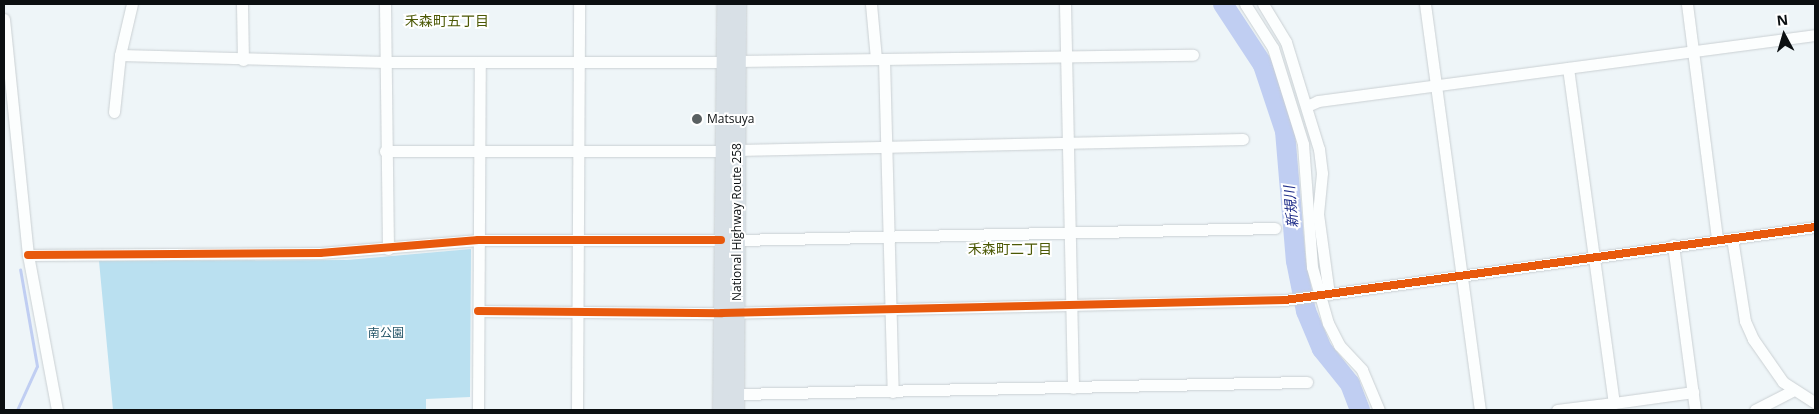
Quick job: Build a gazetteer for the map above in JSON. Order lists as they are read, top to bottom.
{
  "streets": {
    "highway": ["National Highway Route 258"]
  },
  "districts": ["禾森町五丁目", "禾森町二丁目"],
  "water": ["新規川"],
  "parks": ["南公園"],
  "places": ["Matsuya"],
  "north": "top"
}
